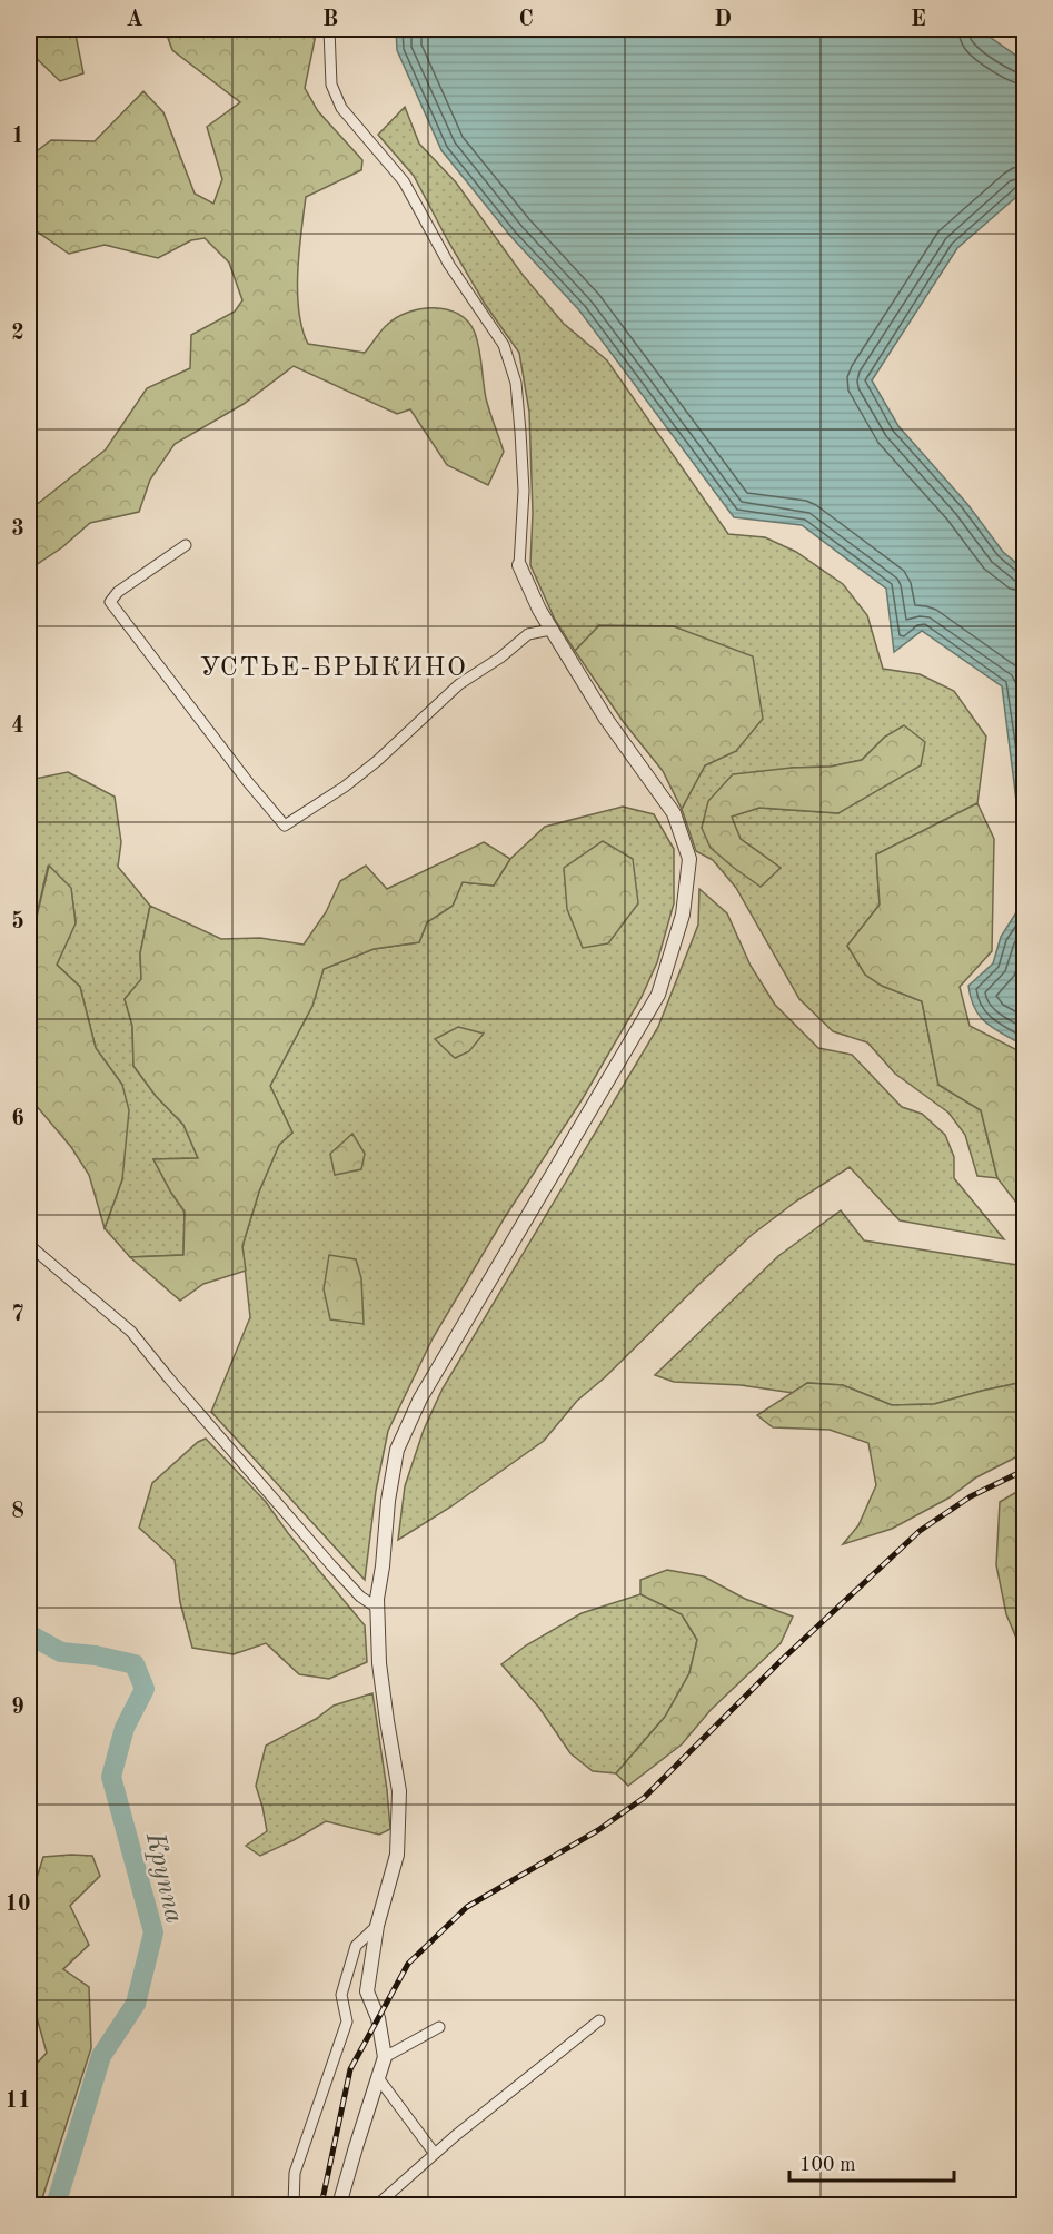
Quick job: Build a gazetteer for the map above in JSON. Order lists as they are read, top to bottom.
{
  "districts": ["УСТЬЕ-БРЫКИНО"],
  "water": ["Круппа"],
  "scale_bar": "100 m",
  "grid": {
    "columns": [
      "A",
      "B",
      "C",
      "D",
      "E"
    ],
    "rows": [
      "1",
      "2",
      "3",
      "4",
      "5",
      "6",
      "7",
      "8",
      "9",
      "10",
      "11"
    ]
  }
}
